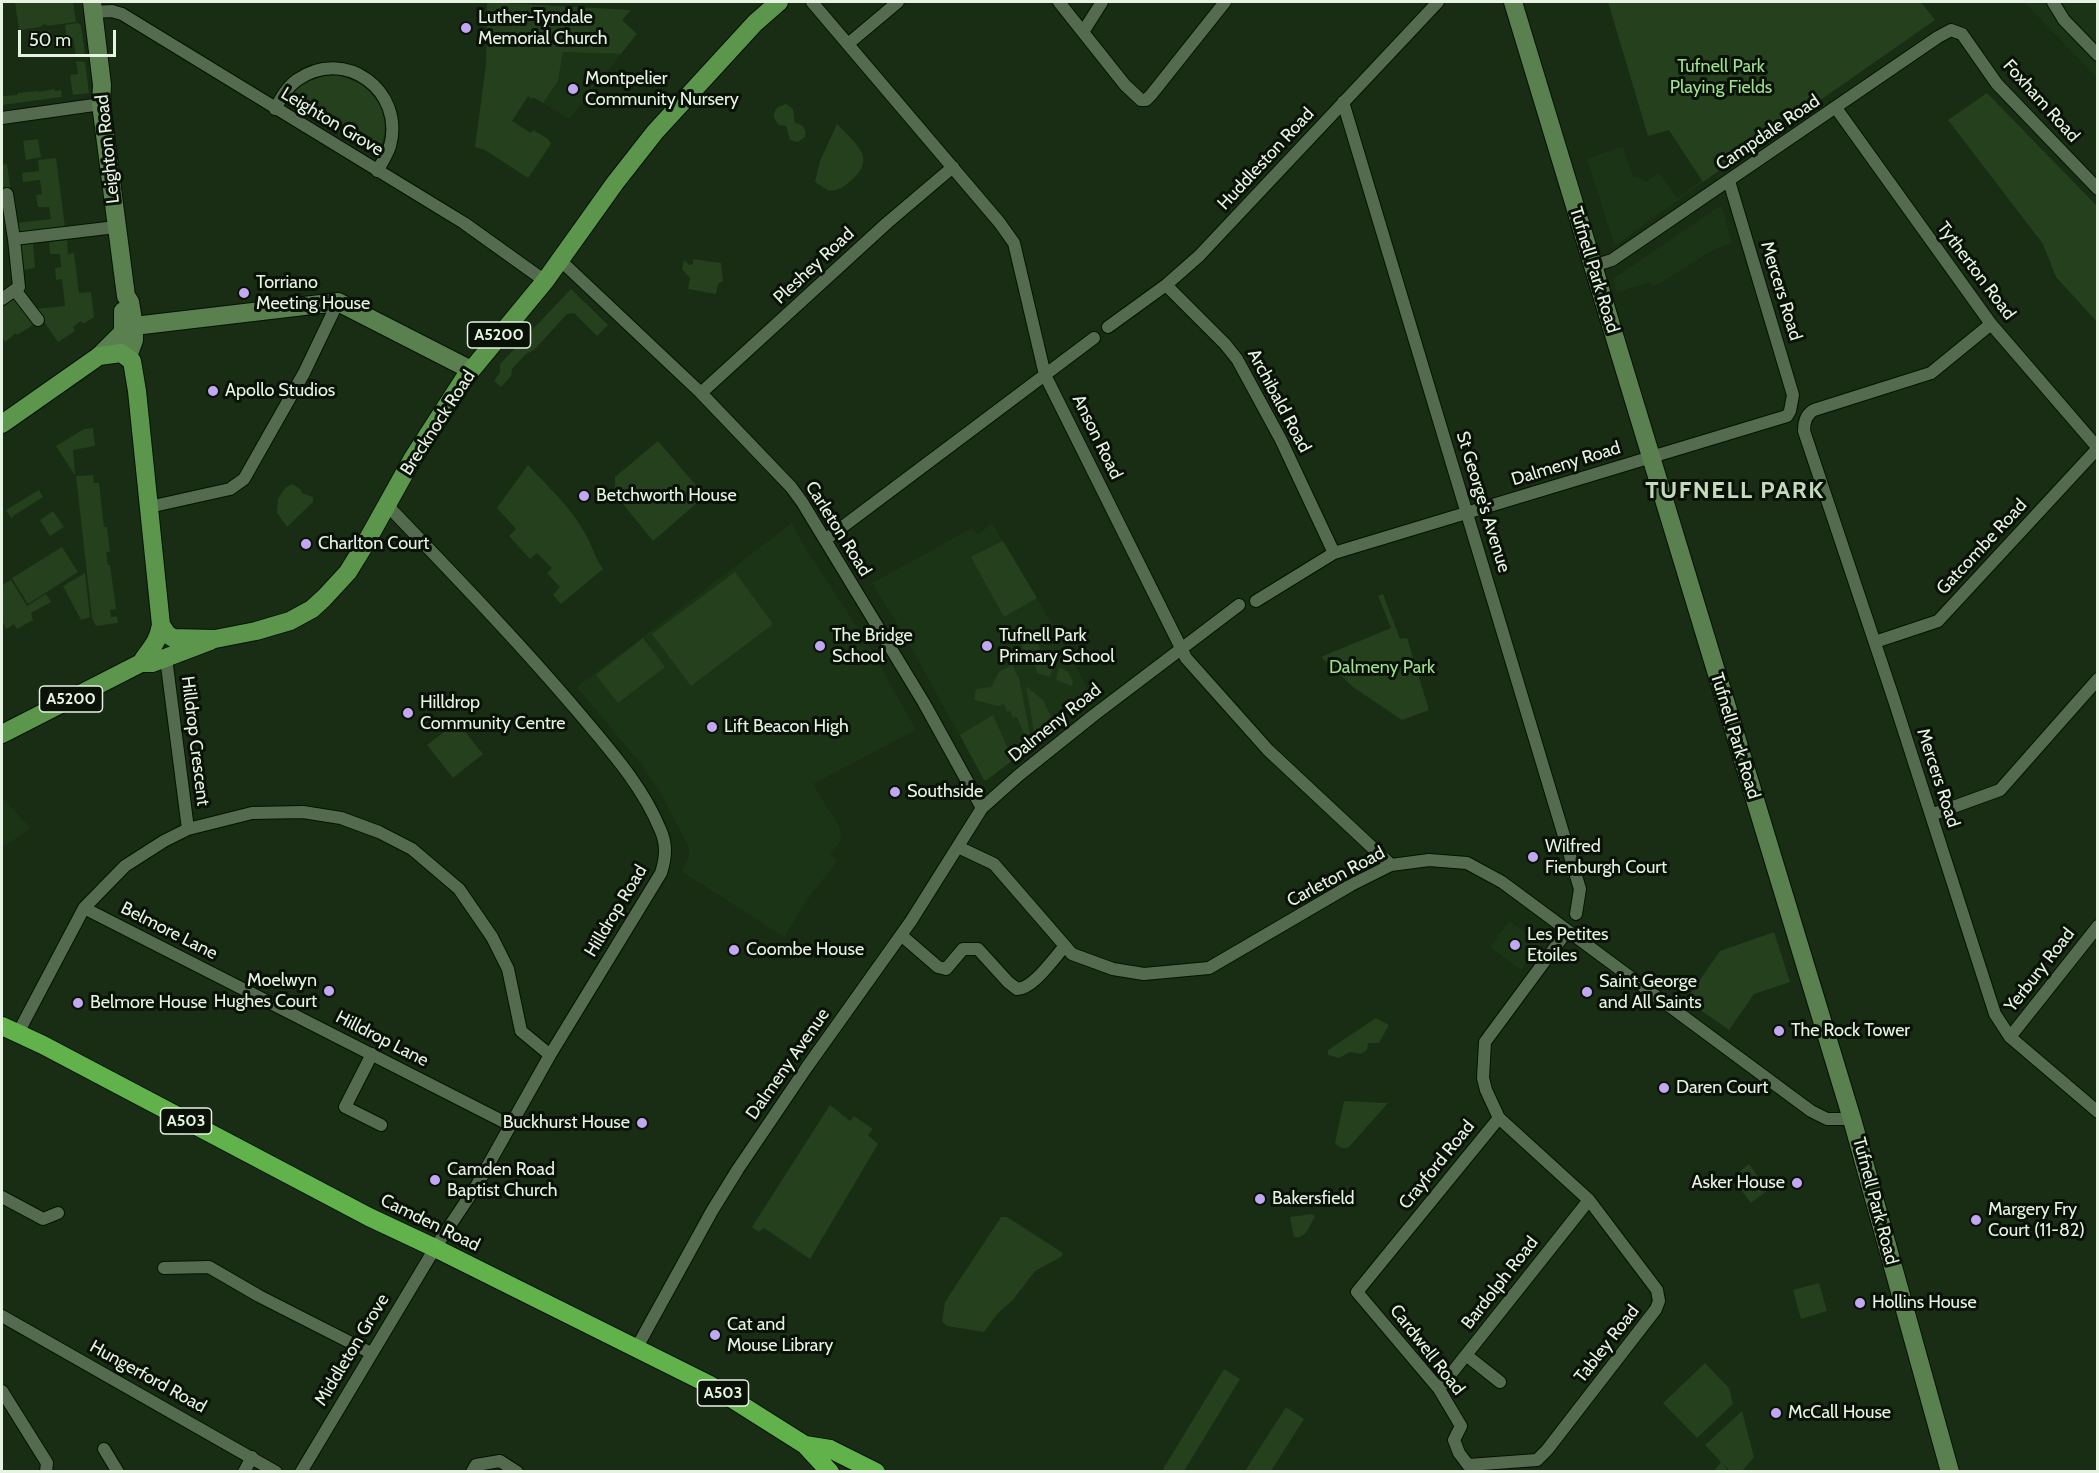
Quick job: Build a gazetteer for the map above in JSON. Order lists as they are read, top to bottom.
{
  "streets": {
    "highway": ["A503", "Camden Road"],
    "main road": ["Leighton Road", "A5200", "Brecknock Road"],
    "street": [
      "Foxham Road",
      "Leighton Grove",
      "Campdale Road",
      "Huddleston Road",
      "Pleshey Road",
      "Tufnell Park Road",
      "Tytherton Road",
      "Mercers Road",
      "Archibald Road",
      "Anson Road",
      "Dalmeny Road",
      "St George's Avenue",
      "Carleton Road",
      "Gatcombe Road",
      "Hilldrop Crescent",
      "Hilldrop Road",
      "Belmore Lane",
      "Yerbury Road",
      "Hilldrop Lane",
      "Dalmeny Avenue",
      "Crayford Road",
      "Bardolph Road",
      "Tabley Road",
      "Middleton Grove",
      "Cardwell Road",
      "Hungerford Road"
    ]
  },
  "crossings": [
    ["Foxham Road", "Campdale Road"],
    ["Leighton Grove", "Leighton Road"],
    ["Leighton Grove", "Brecknock Road"],
    ["Campdale Road", "Tufnell Park Road"],
    ["Campdale Road", "Tytherton Road"],
    ["Campdale Road", "Mercers Road"],
    ["Leighton Road", "A5200"],
    ["Leighton Road", "Brecknock Road"],
    ["Huddleston Road", "Archibald Road"],
    ["Huddleston Road", "St George's Avenue"],
    ["Pleshey Road", "Anson Road"],
    ["Pleshey Road", "Carleton Road"],
    ["Tufnell Park Road", "Dalmeny Road"],
    ["Tufnell Park Road", "Carleton Road"],
    ["Tytherton Road", "Mercers Road"],
    ["Tytherton Road", "Gatcombe Road"],
    ["Mercers Road", "Dalmeny Road"],
    ["Mercers Road", "Gatcombe Road"],
    ["Mercers Road", "Yerbury Road"],
    ["A5200", "Brecknock Road"],
    ["Archibald Road", "Dalmeny Road"],
    ["Brecknock Road", "Carleton Road"],
    ["Brecknock Road", "Hilldrop Crescent"],
    ["Brecknock Road", "Hilldrop Road"],
    ["Anson Road", "Dalmeny Road"],
    ["Anson Road", "Carleton Road"],
    ["Dalmeny Road", "St George's Avenue"],
    ["Dalmeny Road", "Carleton Road"],
    ["Dalmeny Road", "Dalmeny Avenue"],
    ["Carleton Road", "Dalmeny Avenue"],
    ["Carleton Road", "Crayford Road"],
    ["Hilldrop Crescent", "Hilldrop Road"],
    ["Hilldrop Crescent", "Belmore Lane"],
    ["Hilldrop Crescent", "Camden Road"],
    ["Hilldrop Road", "Hilldrop Lane"],
    ["Hilldrop Road", "Camden Road"],
    ["Hilldrop Road", "Middleton Grove"],
    ["Belmore Lane", "Hilldrop Lane"],
    ["Dalmeny Avenue", "Camden Road"],
    ["A503", "Camden Road"],
    ["Crayford Road", "Tabley Road"],
    ["Crayford Road", "Cardwell Road"],
    ["Camden Road", "Middleton Grove"],
    ["Bardolph Road", "Tabley Road"],
    ["Bardolph Road", "Cardwell Road"],
    ["Tabley Road", "Cardwell Road"]
  ],
  "districts": ["TUFNELL PARK"],
  "parks": ["Tufnell Park Playing Fields", "Dalmeny Park"],
  "places": [
    "Luther-Tyndale Memorial Church",
    "Montpelier Community Nursery",
    "Torriano Meeting House",
    "Apollo Studios",
    "Betchworth House",
    "Charlton Court",
    "The Bridge School",
    "Tufnell Park Primary School",
    "Hilldrop Community Centre",
    "Lift Beacon High",
    "Southside",
    "Wilfred Fienburgh Court",
    "Les Petites Etoiles",
    "Coombe House",
    "Moelwyn Hughes Court",
    "Saint George and All Saints",
    "Belmore House",
    "The Rock Tower",
    "Daren Court",
    "Buckhurst House",
    "Camden Road Baptist Church",
    "Asker House",
    "Bakersfield",
    "Margery Fry Court (11-82)",
    "Hollins House",
    "Cat and Mouse Library",
    "McCall House"
  ],
  "scale_bar": "50 m"
}
